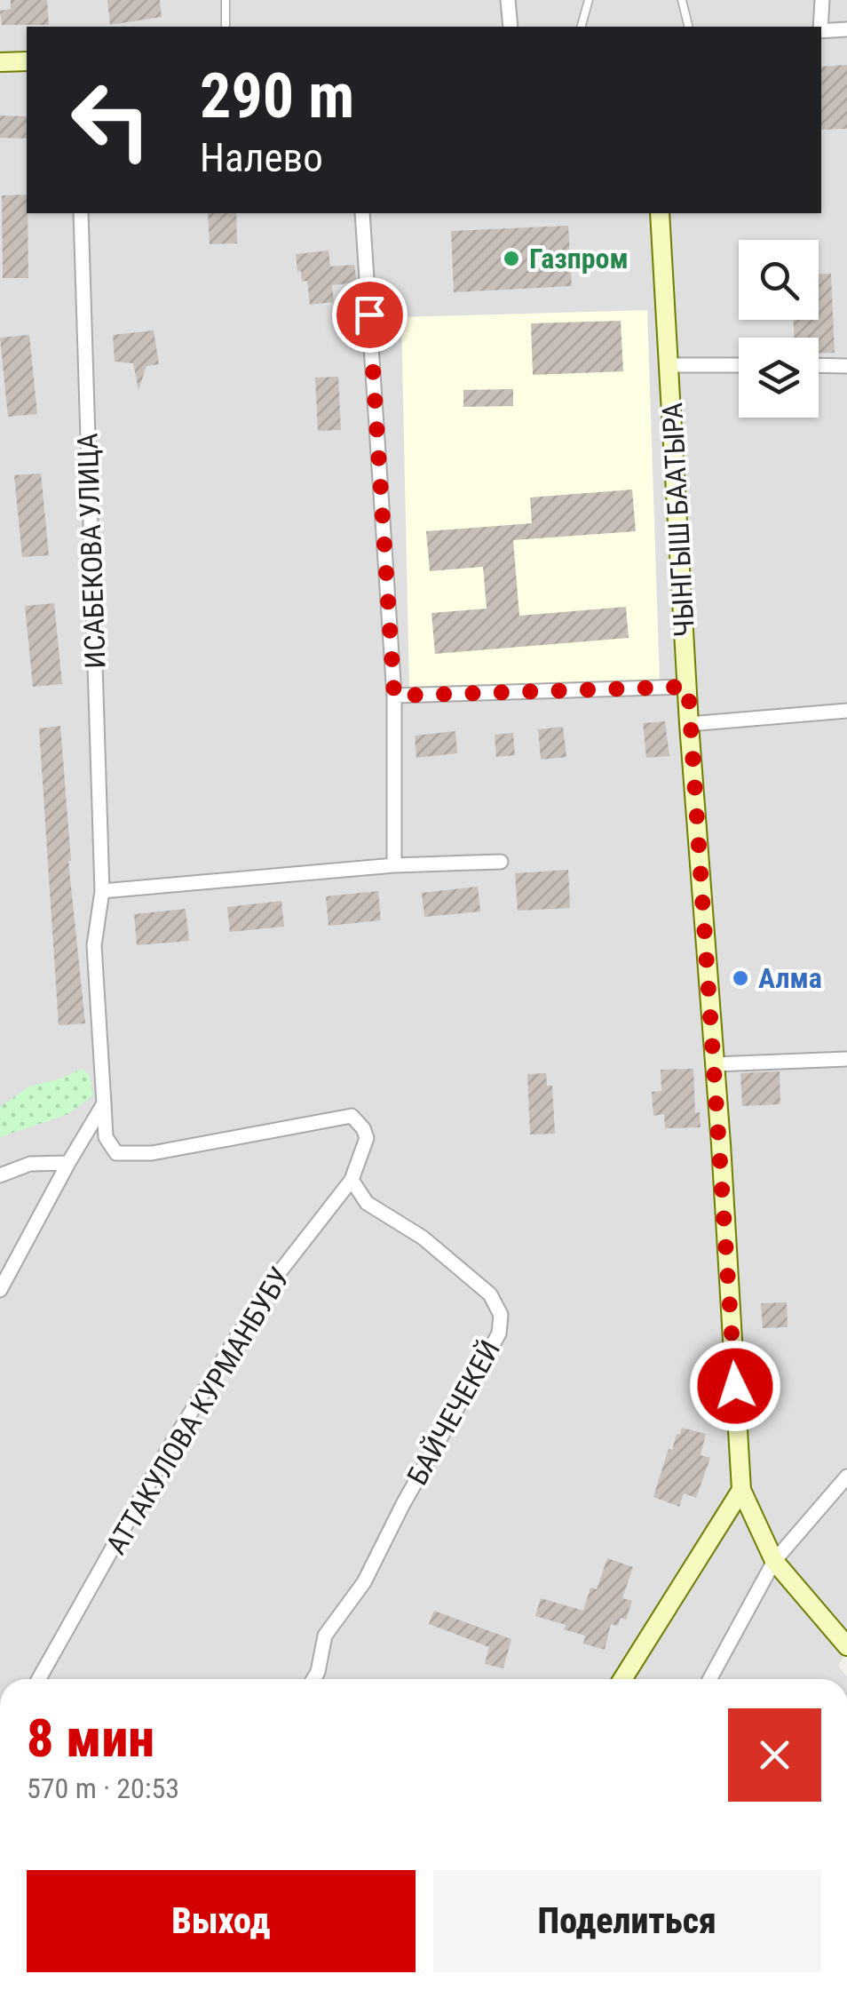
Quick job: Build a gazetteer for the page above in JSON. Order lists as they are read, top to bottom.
{
  "streets": {
    "main road": ["ЧЫНГЫШ БААТЫРА"],
    "street": ["ИСАБЕКОВА УЛИЦА", "АТТАКУЛОВА КУРМАНБУБУ", "БАЙЧЕЧЕКЕЙ"]
  },
  "crossings": [
    ["ИСАБЕКОВА УЛИЦА", "АТТАКУЛОВА КУРМАНБУБУ"],
    ["АТТАКУЛОВА КУРМАНБУБУ", "БАЙЧЕЧЕКЕЙ"]
  ],
  "places": ["Газпром", "Алма"],
  "page": {
    "turn": ["290 m", "Налево"],
    "heading": ["8 мин", "570 m · 20:53"],
    "buttons": ["Выход", "Поделиться"]
  }
}
